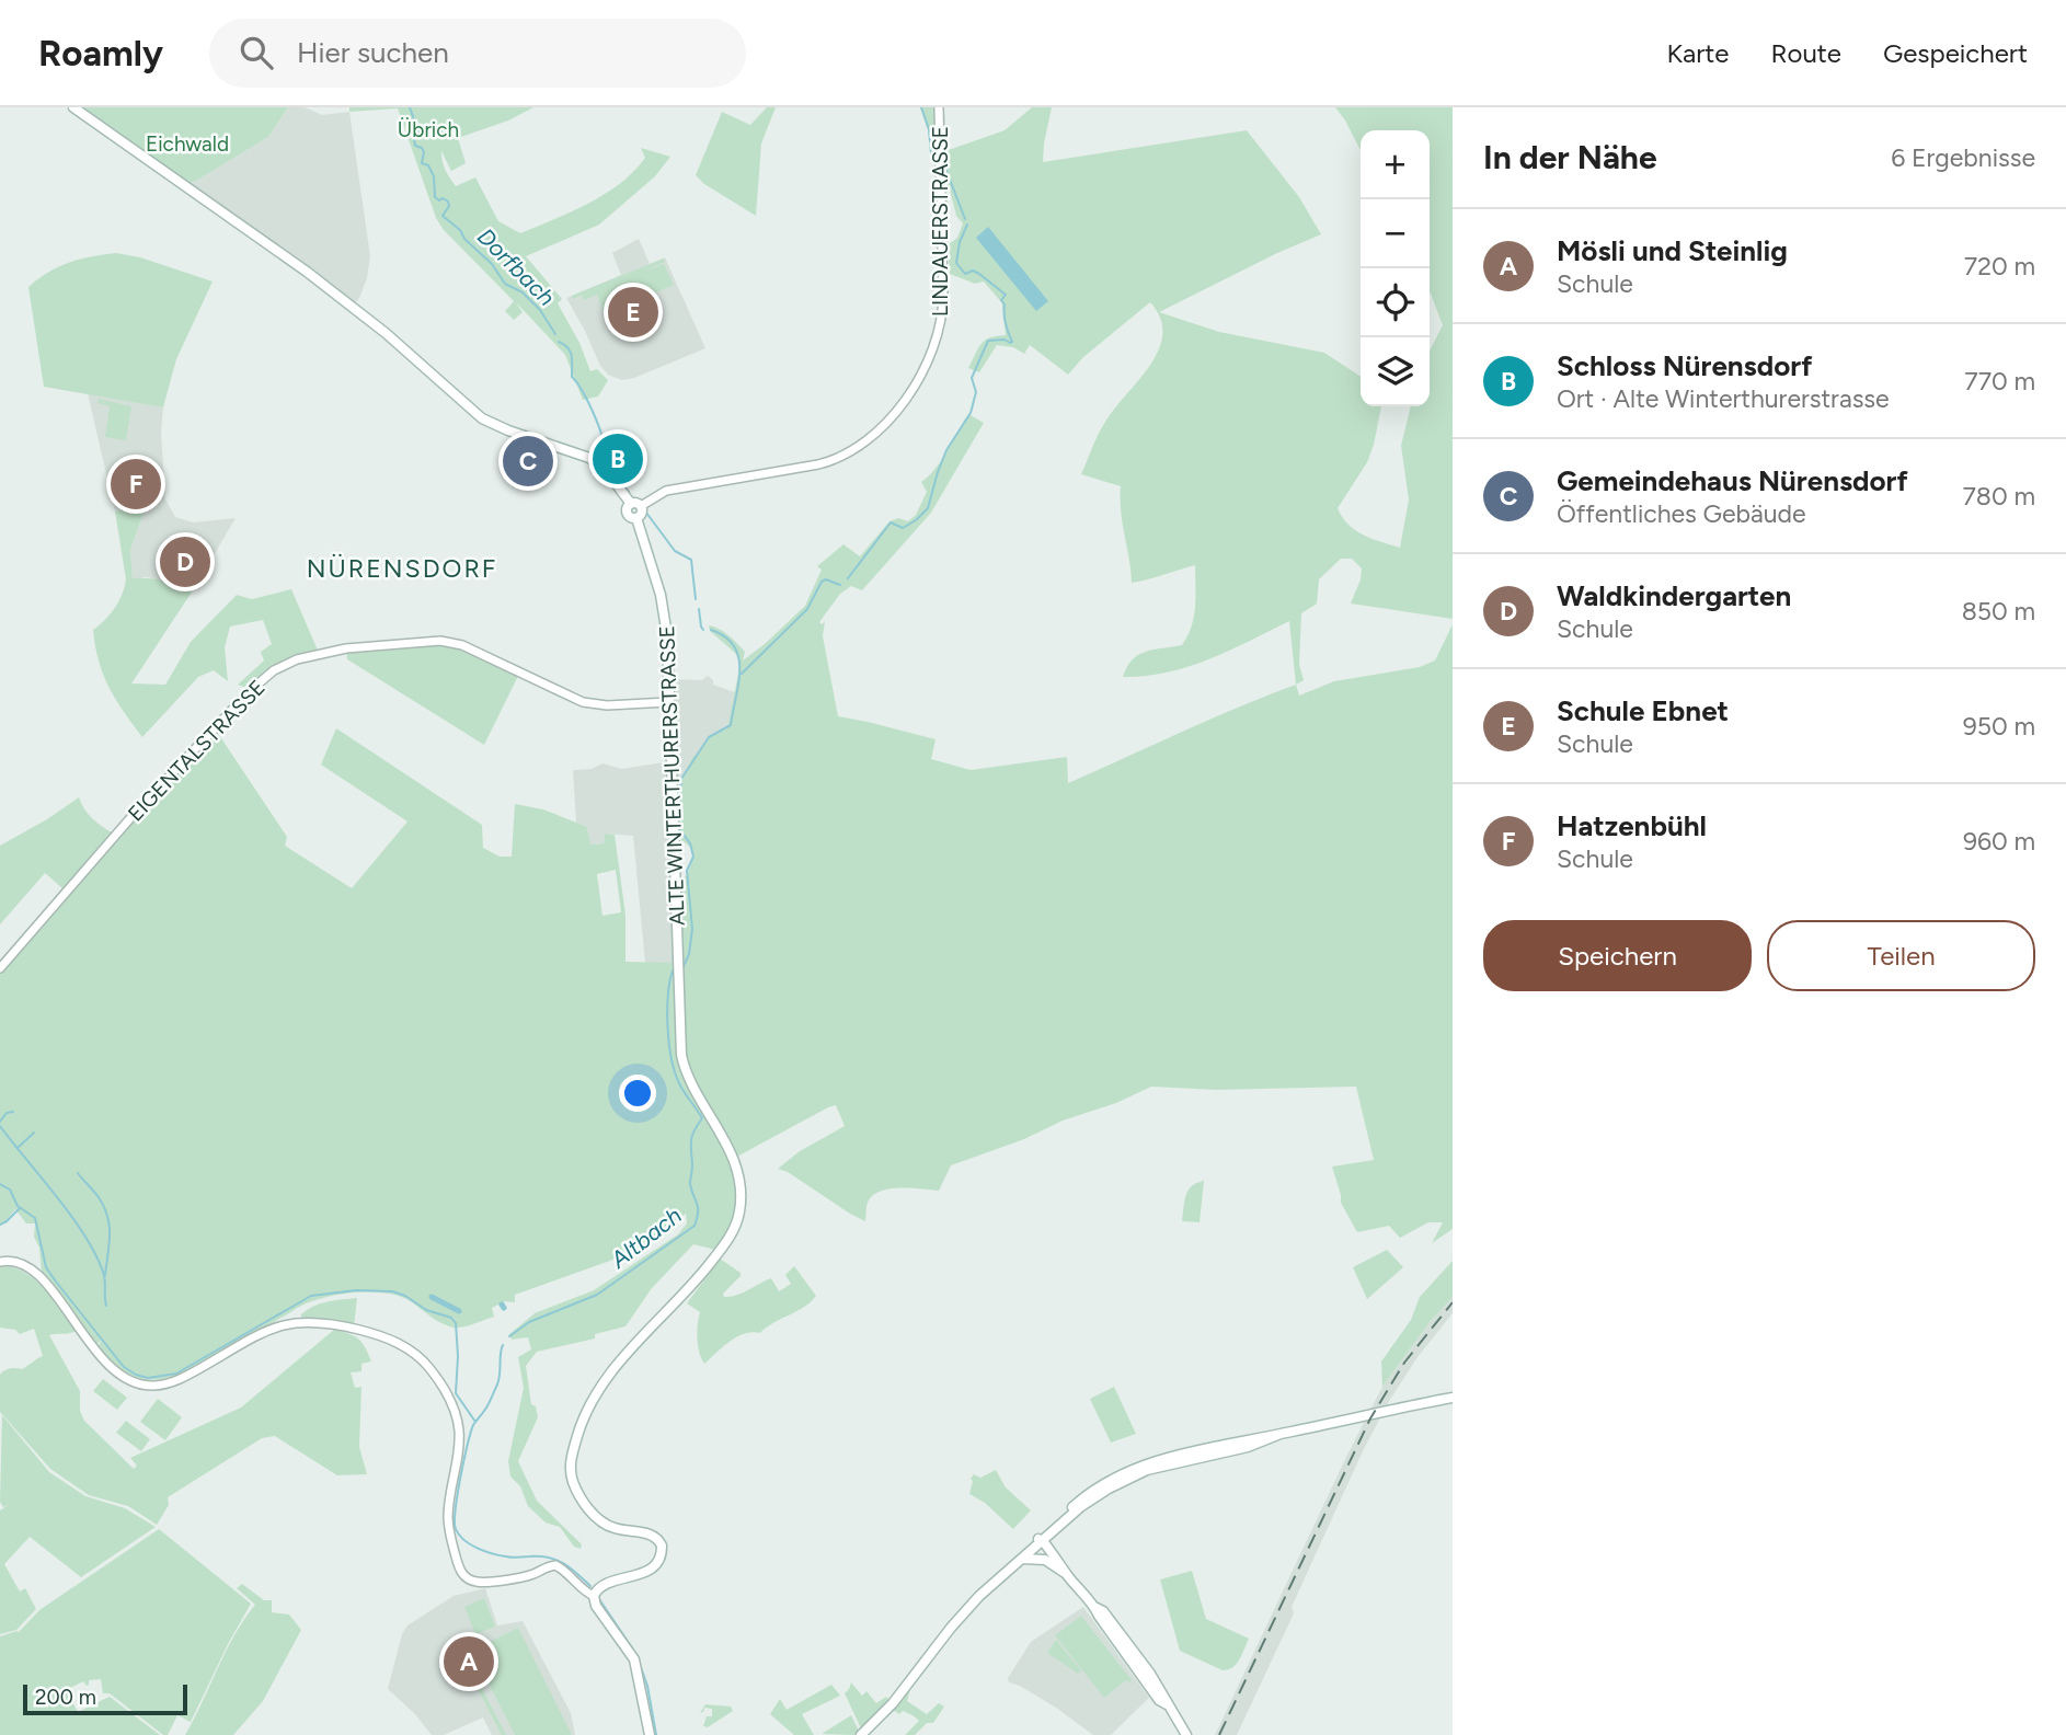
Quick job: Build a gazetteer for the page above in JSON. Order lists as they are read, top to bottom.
{
  "streets": {
    "main road": ["ALTE WINTERTHURERSTRASSE"],
    "street": ["LINDAUERSTRASSE", "EIGENTALSTRASSE"]
  },
  "crossings": [
    ["LINDAUERSTRASSE", "ALTE WINTERTHURERSTRASSE"],
    ["EIGENTALSTRASSE", "ALTE WINTERTHURERSTRASSE"]
  ],
  "districts": ["NÜRENSDORF"],
  "water": ["Dorfbach", "Altbach"],
  "parks": ["Übrich", "Eichwald"],
  "scale_bar": "200 m",
  "page": {
    "header": "Roamly",
    "search": "Hier suchen",
    "nav": ["Karte", "Route", "Gespeichert"],
    "heading": ["In der Nähe", "6 Ergebnisse"],
    "map_buttons": ["+", "−"],
    "list": [
      {
        "mark": "A",
        "name": "Mösli und Steinlig",
        "note": "Schule",
        "value": "720 m"
      },
      {
        "mark": "B",
        "name": "Schloss Nürensdorf",
        "note": "Ort · Alte Winterthurerstrasse",
        "value": "770 m"
      },
      {
        "mark": "C",
        "name": "Gemeindehaus Nürensdorf",
        "note": "Öffentliches Gebäude",
        "value": "780 m"
      },
      {
        "mark": "D",
        "name": "Waldkindergarten",
        "note": "Schule",
        "value": "850 m"
      },
      {
        "mark": "E",
        "name": "Schule Ebnet",
        "note": "Schule",
        "value": "950 m"
      },
      {
        "mark": "F",
        "name": "Hatzenbühl",
        "note": "Schule",
        "value": "960 m"
      }
    ],
    "pins": [
      "E",
      "B",
      "C",
      "F",
      "D",
      "A"
    ],
    "buttons": ["Speichern", "Teilen"],
    "scale": "200 m"
  }
}
